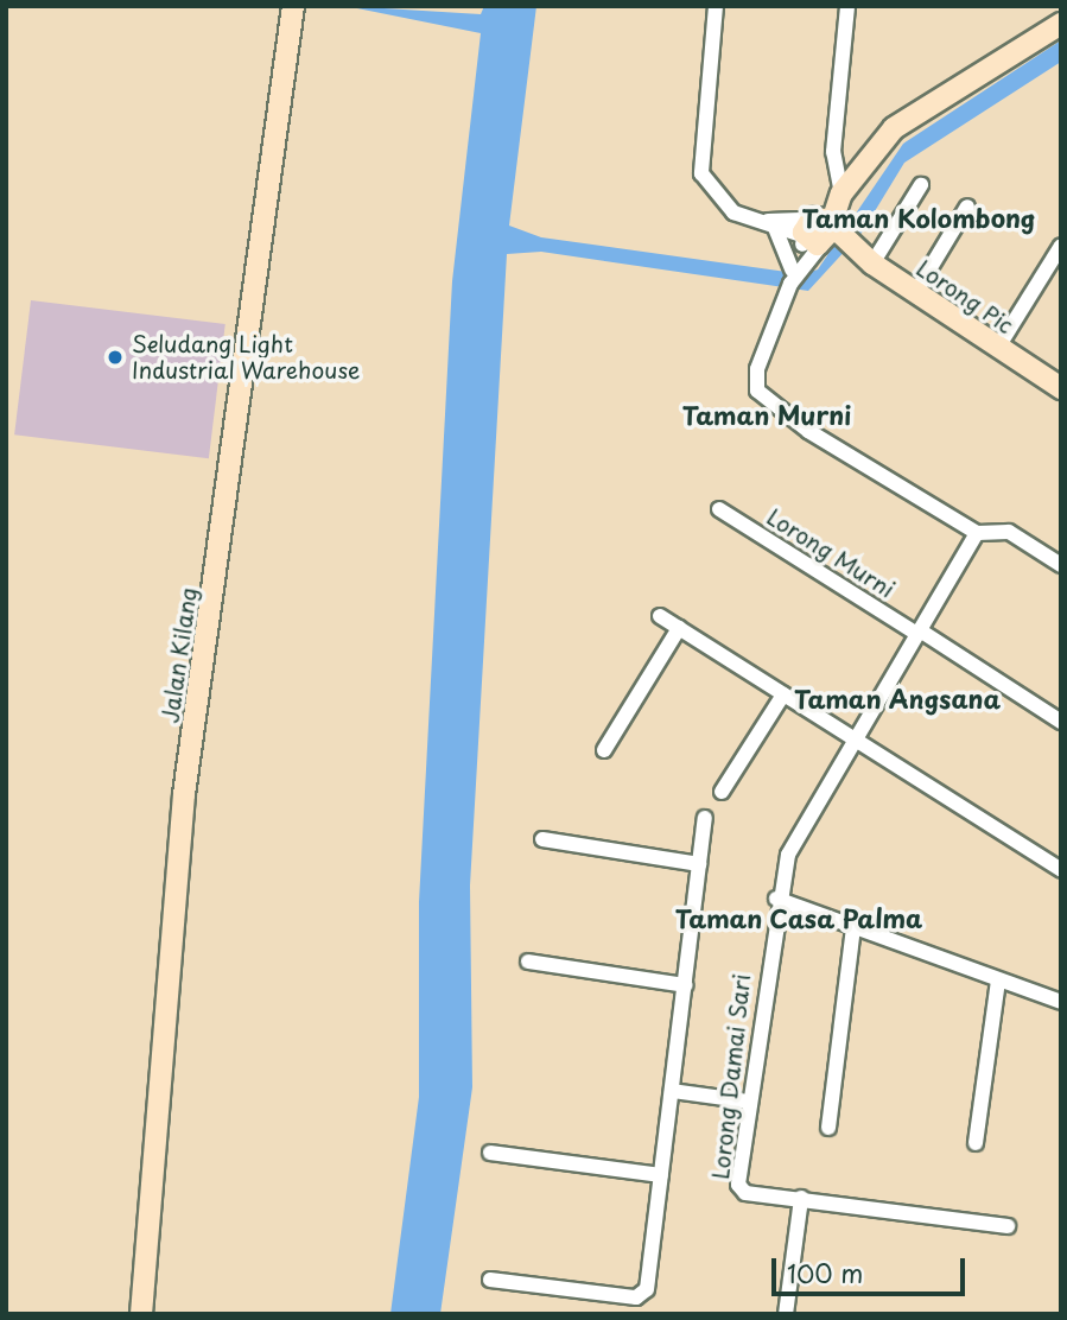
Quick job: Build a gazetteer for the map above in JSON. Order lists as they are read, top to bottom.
{
  "streets": {
    "street": [
      "Lorong Pic",
      "Lorong Murni",
      "Jalan Kilang",
      "Lorong Damai Sari"
    ]
  },
  "crossings": [
    ["Lorong Murni", "Lorong Damai Sari"]
  ],
  "districts": [
    "Taman Kolombong",
    "Taman Murni",
    "Taman Angsana",
    "Taman Casa Palma"
  ],
  "places": ["Seludang Light Industrial Warehouse"],
  "scale_bar": "100 m"
}
